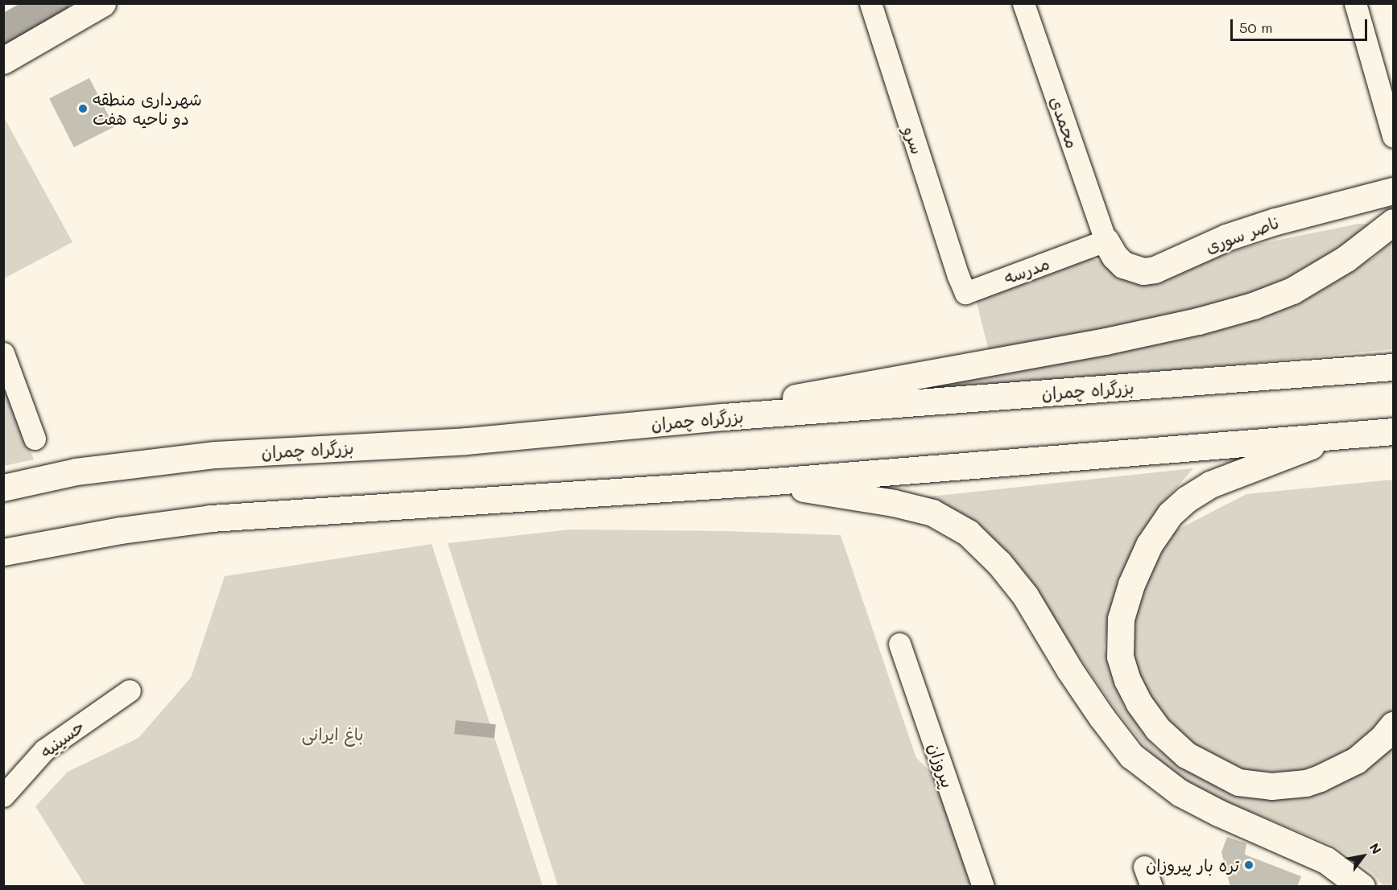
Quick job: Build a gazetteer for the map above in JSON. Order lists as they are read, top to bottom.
{
  "streets": {
    "main road": ["ناصر سوری", "بزرگراه چمران"],
    "street": [
      "محمدی",
      "سرو",
      "مدرسه",
      "حسینیه",
      "پیروزان"
    ]
  },
  "crossings": [
    ["محمدی", "ناصر سوری"],
    ["محمدی", "مدرسه"],
    ["سرو", "مدرسه"],
    ["ناصر سوری", "مدرسه"]
  ],
  "parks": ["باغ ایرانی"],
  "places": ["شهرداری منطقه دو ناحیه هفت", "تره بار پیروزان"],
  "scale_bar": "50 m",
  "north": "top right"
}
